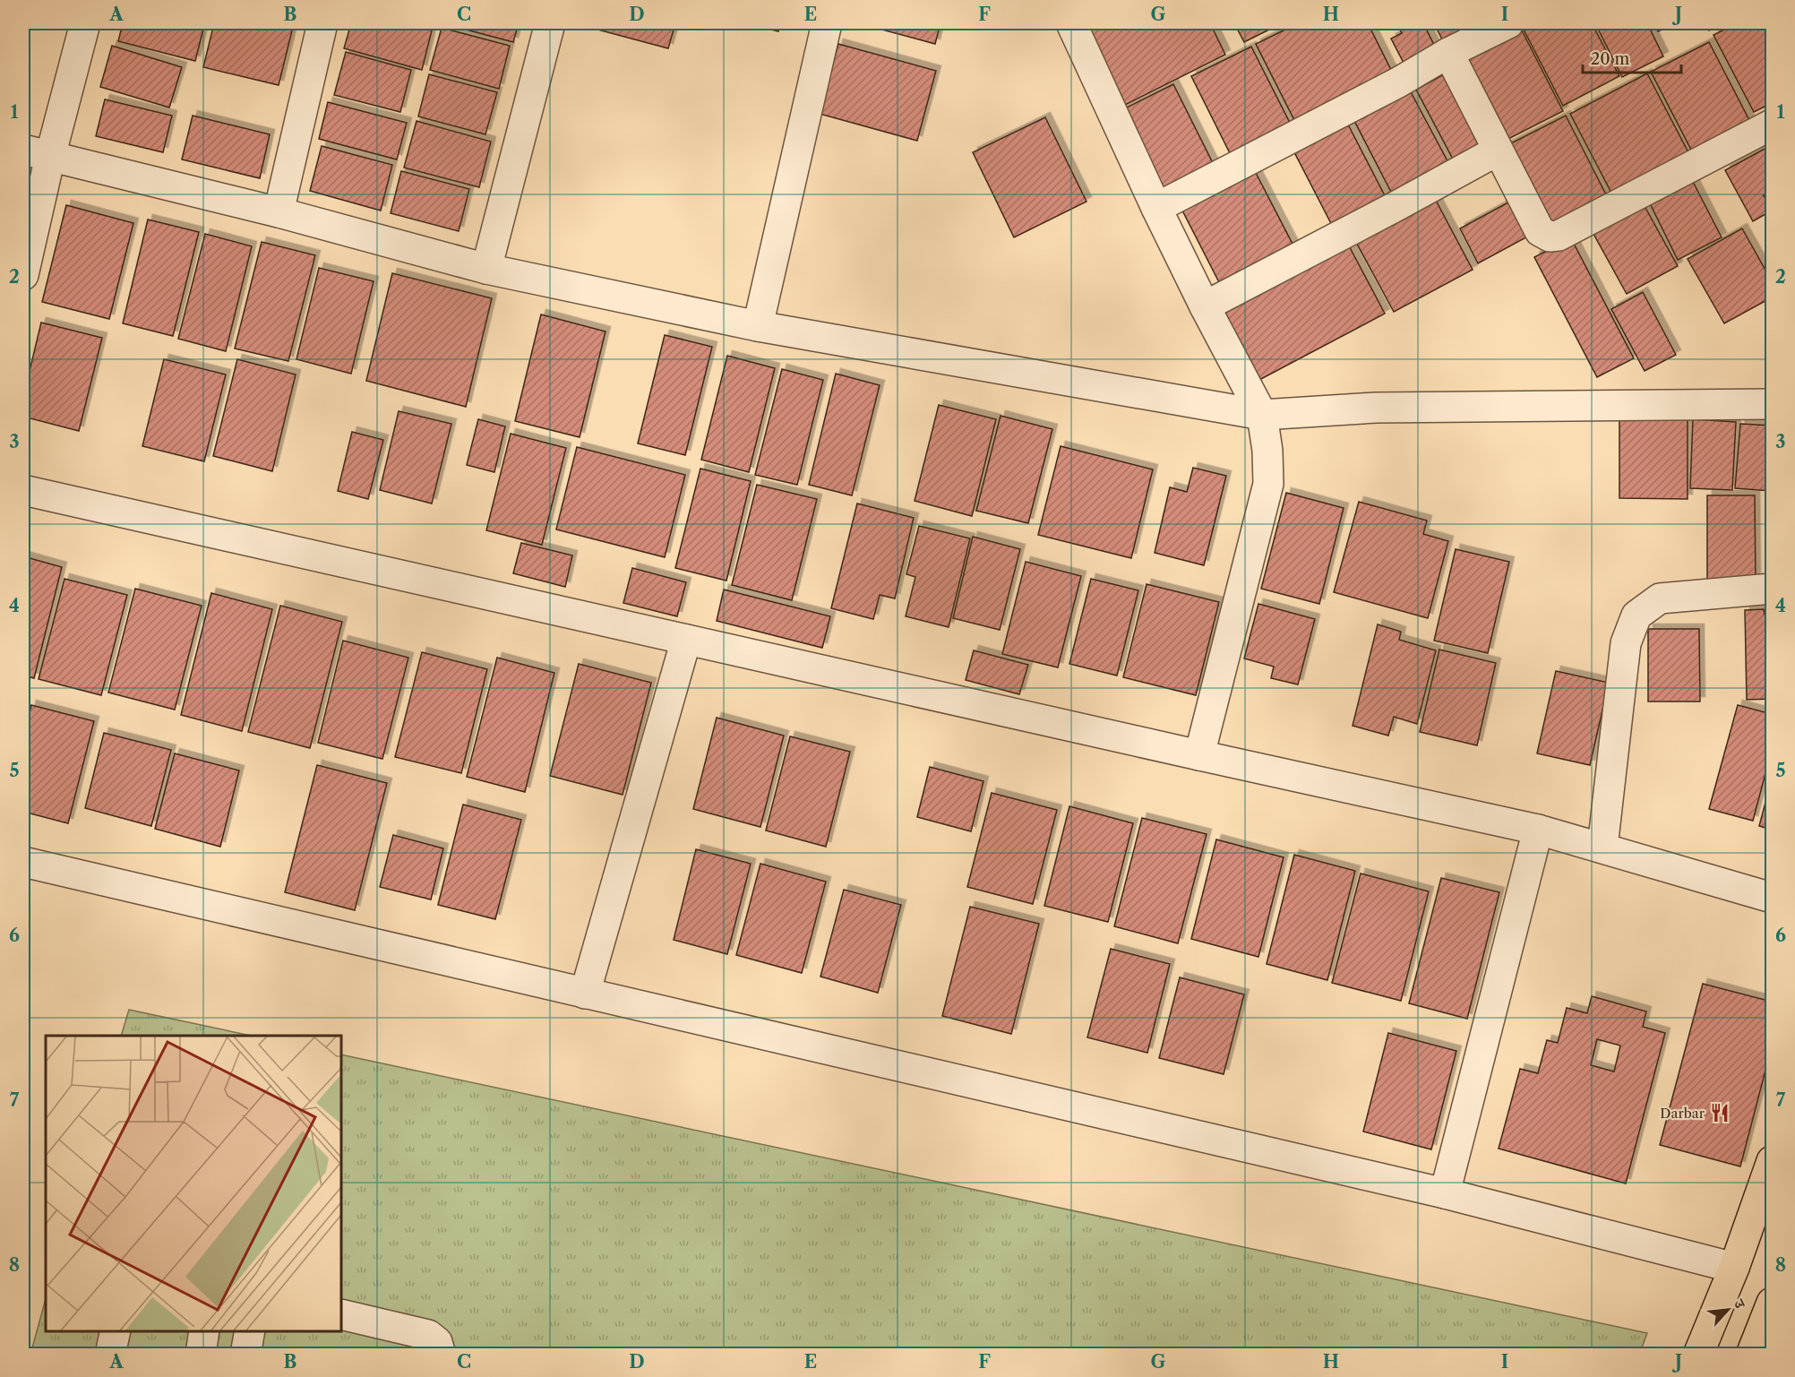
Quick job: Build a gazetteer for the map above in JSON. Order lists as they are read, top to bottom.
{
  "places": {
    "restaurant": ["Darbar"]
  },
  "scale_bar": "20 m",
  "north": "top right",
  "grid": {
    "columns": [
      "A",
      "B",
      "C",
      "D",
      "E",
      "F",
      "G",
      "H",
      "I",
      "J"
    ],
    "rows": [
      "1",
      "2",
      "3",
      "4",
      "5",
      "6",
      "7",
      "8"
    ]
  }
}
